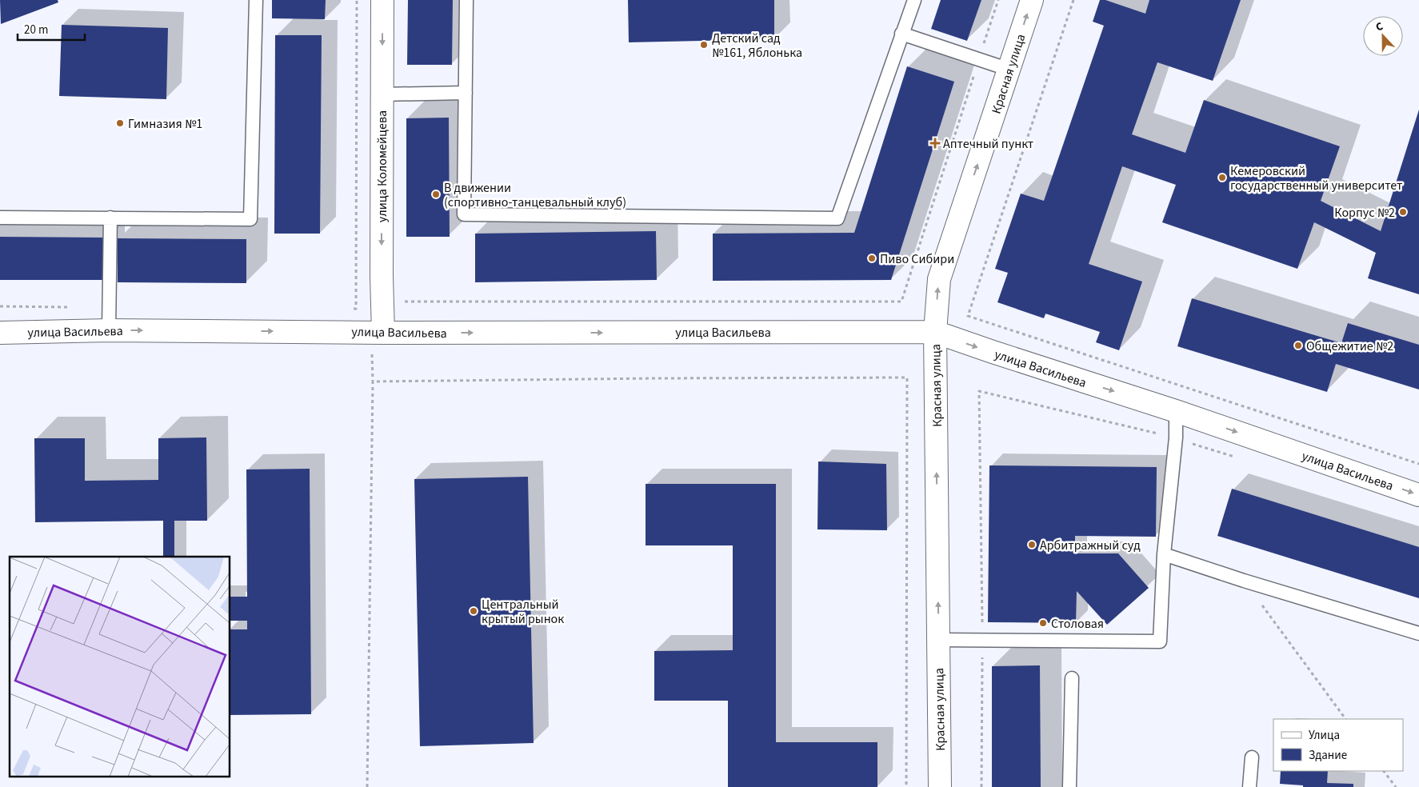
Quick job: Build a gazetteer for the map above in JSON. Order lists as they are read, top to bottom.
{
  "streets": {
    "street": ["Красная улица", "улица Коломейцева", "улица Васильева"]
  },
  "crossings": [
    ["Красная улица", "улица Васильева"],
    ["улица Коломейцева", "улица Васильева"]
  ],
  "one_way": ["Красная улица", "улица Коломейцева", "улица Васильева"],
  "places": {
    "other": [
      "Детский сад №161, Яблонька",
      "Гимназия №1",
      "Кемеровский государственный университет",
      "В движении (спортивно-танцевальный клуб)",
      "Корпус №2",
      "Пиво Сибири",
      "Общежитие №2",
      "Арбитражный суд",
      "Центральный крытый рынок",
      "Столовая"
    ],
    "health": ["Аптечный пункт"]
  },
  "legend": ["Улица", "Здание"],
  "scale_bar": "20 m",
  "north": "top"
}
